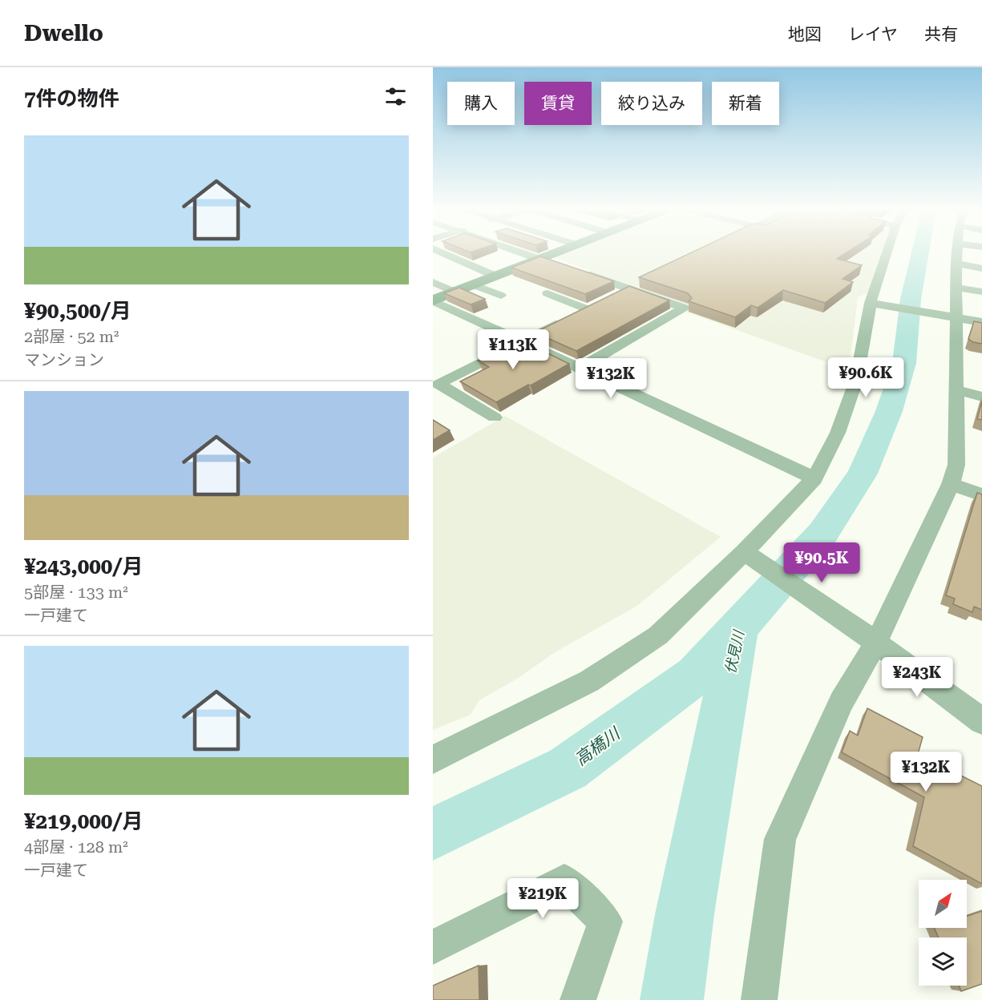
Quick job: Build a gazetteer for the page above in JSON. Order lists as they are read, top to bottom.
{
  "water": ["伏見川", "高橋川"],
  "north": "top right",
  "page": {
    "header": "Dwello",
    "nav": ["地図", "レイヤ", "共有"],
    "heading": "7件の物件",
    "chip": [
      "購入",
      "賃貸",
      "絞り込み",
      "新着"
    ],
    "list": [
      {
        "name": "¥90,500/月",
        "note": "2部屋 · 52 m² · マンション"
      },
      {
        "name": "¥243,000/月",
        "note": "5部屋 · 133 m² · 一戸建て"
      },
      {
        "name": "¥219,000/月",
        "note": "4部屋 · 128 m² · 一戸建て"
      }
    ],
    "price": [
      "¥113K",
      "¥90.6K",
      "¥132K",
      "¥90.5K",
      "¥243K",
      "¥132K",
      "¥219K"
    ]
  }
}
